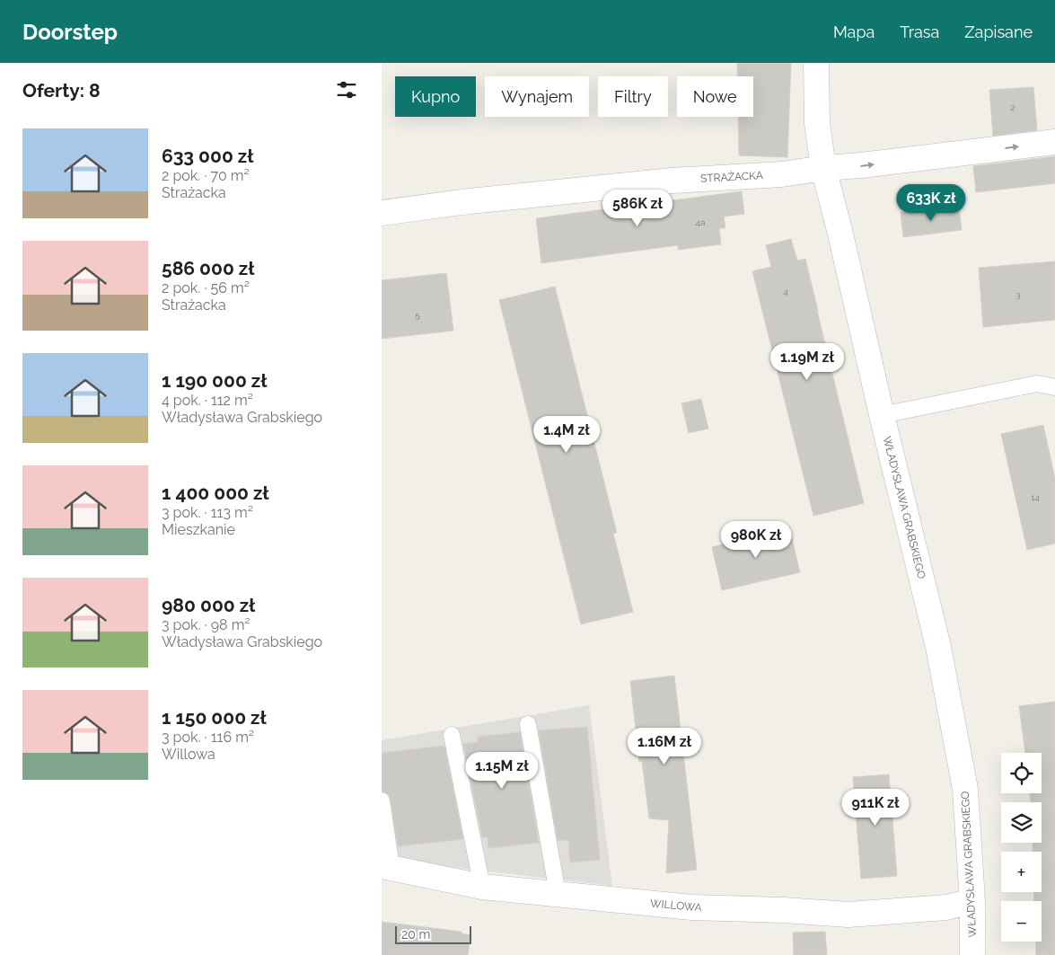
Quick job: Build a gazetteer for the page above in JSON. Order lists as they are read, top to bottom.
{
  "streets": {
    "street": ["STRAŻACKA", "WŁADYSŁAWA GRABSKIEGO", "WILLOWA"]
  },
  "crossings": [
    ["STRAŻACKA", "WŁADYSŁAWA GRABSKIEGO"],
    ["WŁADYSŁAWA GRABSKIEGO", "WILLOWA"]
  ],
  "house_numbers": [
    "2",
    "4a",
    "4",
    "3",
    "5",
    "14"
  ],
  "scale_bar": "20 m",
  "page": {
    "header": "Doorstep",
    "nav": ["Mapa", "Trasa", "Zapisane"],
    "heading": "Oferty: 8",
    "chip": [
      "Kupno",
      "Wynajem",
      "Filtry",
      "Nowe"
    ],
    "list": [
      {
        "name": "633 000 zł",
        "note": "2 pok. · 70 m² · Strażacka"
      },
      {
        "name": "586 000 zł",
        "note": "2 pok. · 56 m² · Strażacka"
      },
      {
        "name": "1 190 000 zł",
        "note": "4 pok. · 112 m² · Władysława Grabskiego"
      },
      {
        "name": "1 400 000 zł",
        "note": "3 pok. · 113 m² · Mieszkanie"
      },
      {
        "name": "980 000 zł",
        "note": "3 pok. · 98 m² · Władysława Grabskiego"
      },
      {
        "name": "1 150 000 zł",
        "note": "3 pok. · 116 m² · Willowa"
      }
    ],
    "price": [
      "633K zł",
      "586K zł",
      "1.19M zł",
      "1.4M zł",
      "980K zł",
      "1.16M zł",
      "1.15M zł",
      "911K zł"
    ],
    "map_buttons": ["+", "−"],
    "scale": "20 m"
  }
}
